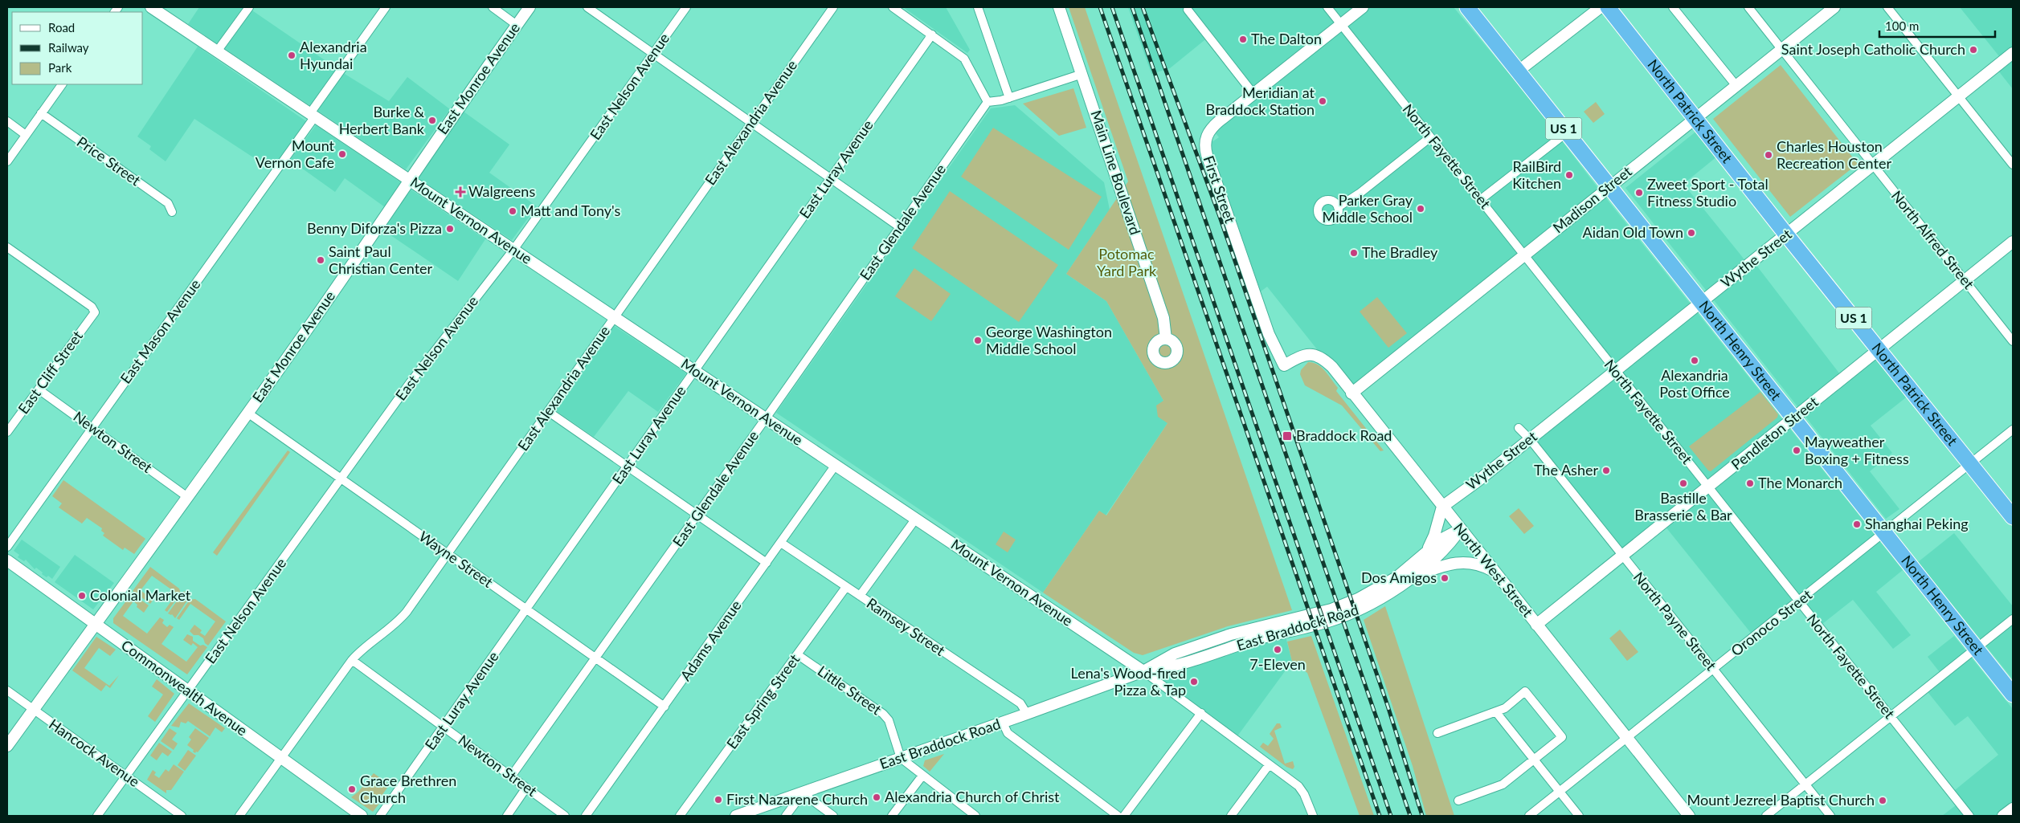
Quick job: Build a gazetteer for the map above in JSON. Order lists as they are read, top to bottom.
{
  "streets": {
    "highway": ["North Patrick Street", "US 1", "North Henry Street"],
    "street": [
      "East Monroe Avenue",
      "East Nelson Avenue",
      "East Alexandria Avenue",
      "North Fayette Street",
      "Price Street",
      "East Luray Avenue",
      "Main Line Boulevard",
      "First Street",
      "Madison Street",
      "Mount Vernon Avenue",
      "East Glendale Avenue",
      "North Alfred Street",
      "Wythe Street",
      "East Mason Avenue",
      "East Cliff Street",
      "Pendleton Street",
      "Newton Street",
      "Wayne Street",
      "North West Street",
      "North Payne Street",
      "Oronoco Street",
      "Ramsey Street",
      "East Braddock Road",
      "Adams Avenue",
      "Commonwealth Avenue",
      "Little Street",
      "East Spring Street",
      "Hancock Avenue"
    ]
  },
  "crossings": [
    ["East Monroe Avenue", "Mount Vernon Avenue"],
    ["East Monroe Avenue", "Newton Street"],
    ["East Monroe Avenue", "Wayne Street"],
    ["East Monroe Avenue", "Commonwealth Avenue"],
    ["East Monroe Avenue", "Hancock Avenue"],
    ["East Nelson Avenue", "Mount Vernon Avenue"],
    ["East Nelson Avenue", "Wayne Street"],
    ["East Nelson Avenue", "Commonwealth Avenue"],
    ["East Nelson Avenue", "Hancock Avenue"],
    ["North Patrick Street", "Madison Street"],
    ["North Patrick Street", "Wythe Street"],
    ["North Patrick Street", "Pendleton Street"],
    ["North Patrick Street", "Oronoco Street"],
    ["East Alexandria Avenue", "Mount Vernon Avenue"],
    ["East Alexandria Avenue", "Newton Street"],
    ["East Alexandria Avenue", "Wayne Street"],
    ["East Alexandria Avenue", "Commonwealth Avenue"],
    ["North Fayette Street", "First Street"],
    ["North Fayette Street", "Madison Street"],
    ["North Fayette Street", "Wythe Street"],
    ["North Fayette Street", "Pendleton Street"],
    ["North Fayette Street", "Oronoco Street"],
    ["East Luray Avenue", "Mount Vernon Avenue"],
    ["East Luray Avenue", "Newton Street"],
    ["East Luray Avenue", "Wayne Street"],
    ["First Street", "North West Street"],
    ["Madison Street", "North Alfred Street"],
    ["Madison Street", "North Henry Street"],
    ["Madison Street", "North West Street"],
    ["Mount Vernon Avenue", "East Glendale Avenue"],
    ["Mount Vernon Avenue", "East Mason Avenue"],
    ["Mount Vernon Avenue", "East Braddock Road"],
    ["Mount Vernon Avenue", "Adams Avenue"],
    ["East Glendale Avenue", "Newton Street"],
    ["East Glendale Avenue", "Wayne Street"],
    ["North Alfred Street", "Wythe Street"],
    ["North Alfred Street", "Pendleton Street"],
    ["Wythe Street", "North Henry Street"],
    ["Wythe Street", "North West Street"],
    ["Wythe Street", "North Payne Street"],
    ["East Mason Avenue", "Newton Street"],
    ["North Henry Street", "Pendleton Street"],
    ["North Henry Street", "Oronoco Street"],
    ["East Cliff Street", "Newton Street"],
    ["Pendleton Street", "North West Street"],
    ["Pendleton Street", "North Payne Street"],
    ["Wayne Street", "Adams Avenue"],
    ["North West Street", "Oronoco Street"],
    ["North West Street", "East Braddock Road"],
    ["North Payne Street", "Oronoco Street"],
    ["Ramsey Street", "East Braddock Road"],
    ["Ramsey Street", "Adams Avenue"],
    ["Ramsey Street", "East Spring Street"],
    ["East Braddock Road", "Little Street"],
    ["Little Street", "East Spring Street"]
  ],
  "parks": ["Potomac Yard Park"],
  "places": {
    "other": [
      "The Dalton",
      "Saint Joseph Catholic Church",
      "Alexandria Hyundai",
      "Meridian at Braddock Station",
      "Burke & Herbert Bank",
      "Mount Vernon Cafe",
      "Charles Houston Recreation Center",
      "RailBird Kitchen",
      "Zweet Sport - Total Fitness Studio",
      "Parker Gray Middle School",
      "Matt and Tony's",
      "Benny Diforza's Pizza",
      "Aidan Old Town",
      "The Bradley",
      "Saint Paul Christian Center",
      "George Washington Middle School",
      "Alexandria Post Office",
      "Mayweather Boxing + Fitness",
      "The Asher",
      "Bastille Brasserie & Bar",
      "The Monarch",
      "Shanghai Peking",
      "Dos Amigos",
      "Colonial Market",
      "7-Eleven",
      "Lena's Wood-fired Pizza & Tap",
      "Grace Brethren Church",
      "Alexandria Church of Christ",
      "First Nazarene Church",
      "Mount Jezreel Baptist Church"
    ],
    "health": ["Walgreens"],
    "transit": ["Braddock Road"]
  },
  "legend": ["Road", "Railway", "Park"],
  "scale_bar": "100 m"
}
